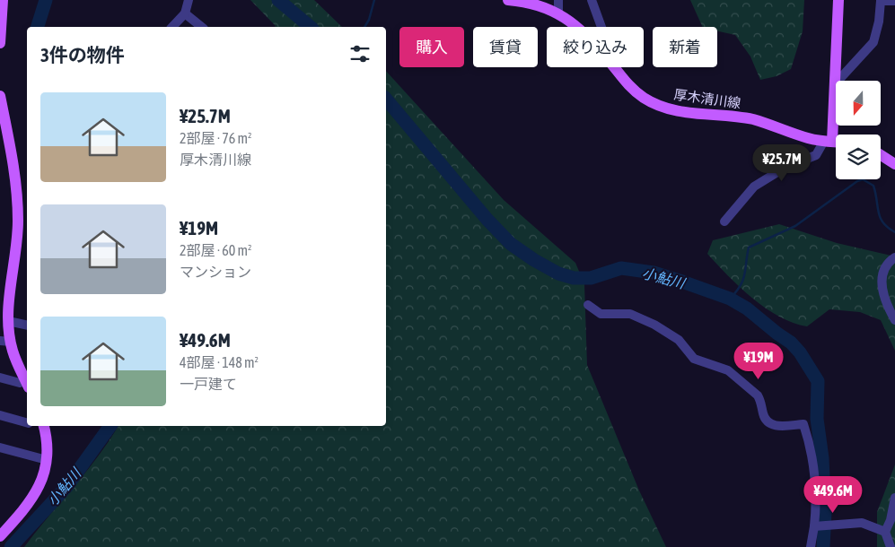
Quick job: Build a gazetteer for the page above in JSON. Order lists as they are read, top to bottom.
{
  "streets": {
    "main road": ["厚木清川線"]
  },
  "water": ["小鮎川"],
  "north": "bottom",
  "page": {
    "chip": [
      "購入",
      "賃貸",
      "絞り込み",
      "新着"
    ],
    "heading": "3件の物件",
    "list": [
      {
        "name": "¥25.7M",
        "note": "2部屋 · 76 m² · 厚木清川線"
      },
      {
        "name": "¥19M",
        "note": "2部屋 · 60 m² · マンション"
      },
      {
        "name": "¥49.6M",
        "note": "4部屋 · 148 m² · 一戸建て"
      }
    ],
    "price": ["¥25.7M", "¥19M", "¥49.6M"]
  }
}
